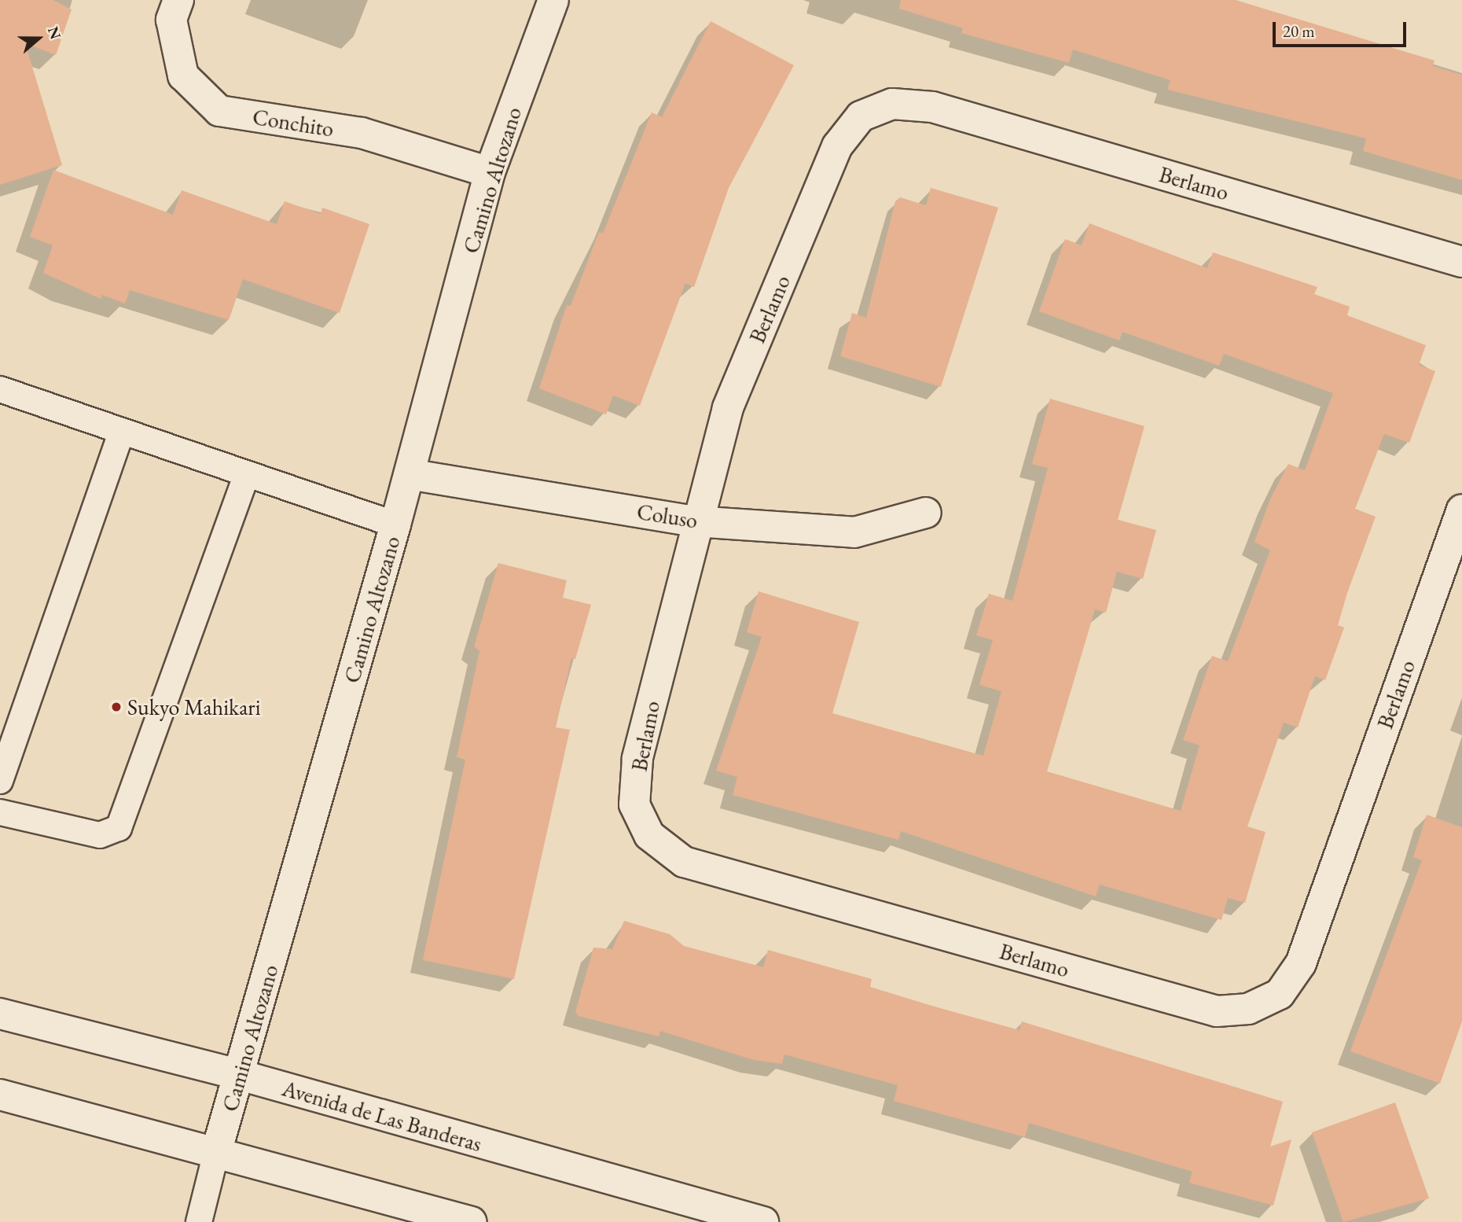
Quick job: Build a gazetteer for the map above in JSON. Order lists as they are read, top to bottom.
{
  "streets": {
    "street": [
      "Conchito",
      "Camino Altozano",
      "Berlamo",
      "Coluso",
      "Avenida de Las Banderas"
    ]
  },
  "crossings": [
    ["Conchito", "Camino Altozano"],
    ["Camino Altozano", "Coluso"],
    ["Camino Altozano", "Avenida de Las Banderas"],
    ["Berlamo", "Coluso"]
  ],
  "places": ["Sukyo Mahikari"],
  "scale_bar": "20 m",
  "north": "right"
}
